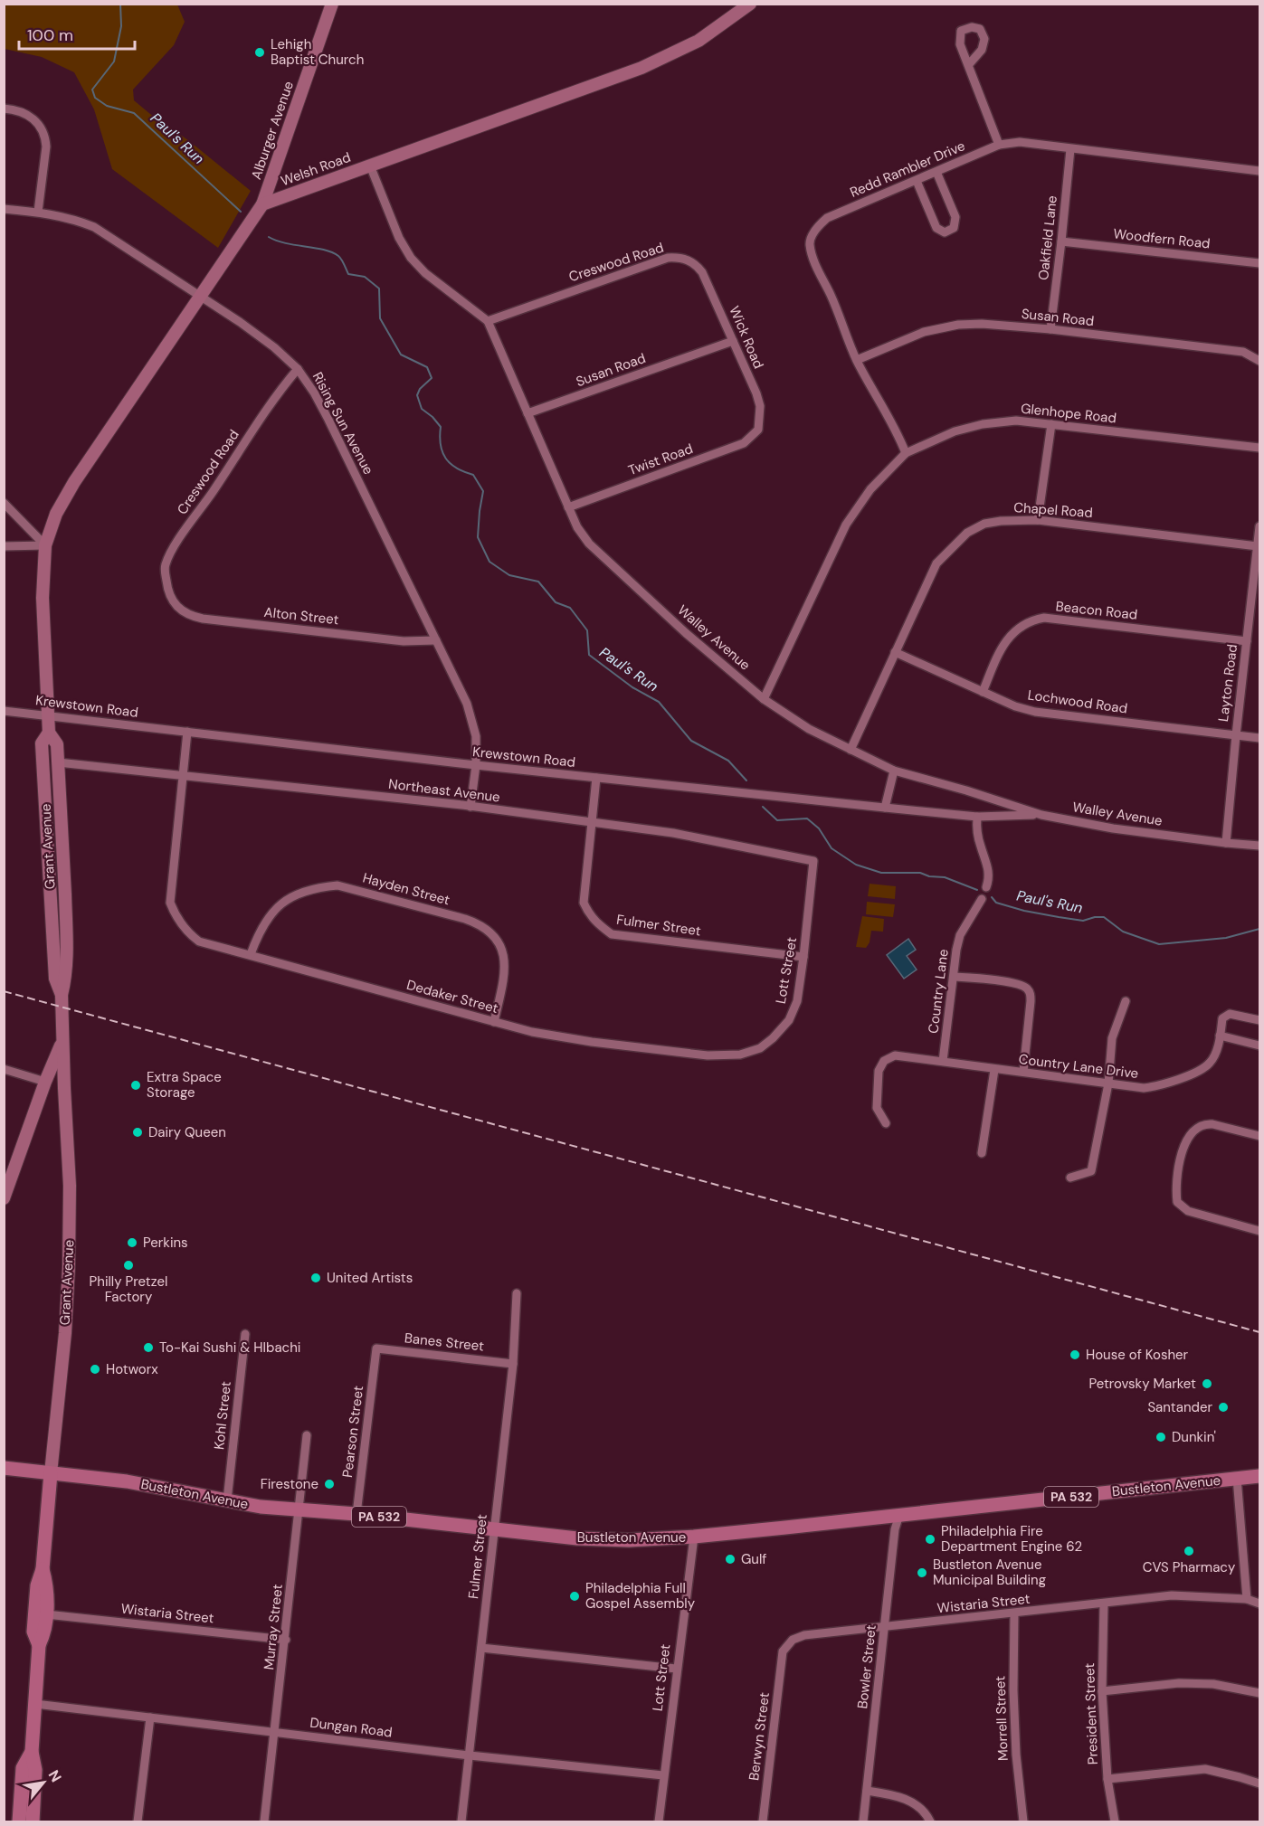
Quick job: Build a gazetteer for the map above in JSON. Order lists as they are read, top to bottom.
{
  "streets": {
    "main road": [
      "Alburger Avenue",
      "Welsh Road",
      "Grant Avenue",
      "Bustleton Avenue",
      "PA 532"
    ],
    "street": [
      "Redd Rambler Drive",
      "Oakfield Lane",
      "Woodfern Road",
      "Creswood Road",
      "Susan Road",
      "Wick Road",
      "Glenhope Road",
      "Rising Sun Avenue",
      "Twist Road",
      "Chapel Road",
      "Beacon Road",
      "Alton Street",
      "Walley Avenue",
      "Layton Road",
      "Lochwood Road",
      "Krewstown Road",
      "Northeast Avenue",
      "Hayden Street",
      "Fulmer Street",
      "Lott Street",
      "Country Lane",
      "Dedaker Street",
      "Country Lane Drive",
      "Banes Street",
      "Kohl Street",
      "Pearson Street",
      "Wistaria Street",
      "Murray Street",
      "Bowler Street",
      "President Street",
      "Morrell Street",
      "Dungan Road",
      "Berwyn Street"
    ]
  },
  "crossings": [
    ["Alburger Avenue", "Welsh Road"],
    ["Welsh Road", "Walley Avenue"],
    ["Redd Rambler Drive", "Oakfield Lane"],
    ["Redd Rambler Drive", "Susan Road"],
    ["Redd Rambler Drive", "Glenhope Road"],
    ["Oakfield Lane", "Woodfern Road"],
    ["Oakfield Lane", "Susan Road"],
    ["Creswood Road", "Wick Road"],
    ["Creswood Road", "Rising Sun Avenue"],
    ["Creswood Road", "Alton Street"],
    ["Creswood Road", "Walley Avenue"],
    ["Susan Road", "Wick Road"],
    ["Susan Road", "Walley Avenue"],
    ["Wick Road", "Twist Road"],
    ["Glenhope Road", "Walley Avenue"],
    ["Rising Sun Avenue", "Alton Street"],
    ["Rising Sun Avenue", "Krewstown Road"],
    ["Rising Sun Avenue", "Northeast Avenue"],
    ["Twist Road", "Walley Avenue"],
    ["Chapel Road", "Walley Avenue"],
    ["Chapel Road", "Layton Road"],
    ["Chapel Road", "Lochwood Road"],
    ["Beacon Road", "Layton Road"],
    ["Beacon Road", "Lochwood Road"],
    ["Walley Avenue", "Layton Road"],
    ["Walley Avenue", "Krewstown Road"],
    ["Layton Road", "Lochwood Road"],
    ["Krewstown Road", "Grant Avenue"],
    ["Krewstown Road", "Fulmer Street"],
    ["Northeast Avenue", "Grant Avenue"],
    ["Northeast Avenue", "Fulmer Street"],
    ["Northeast Avenue", "Lott Street"],
    ["Northeast Avenue", "Dedaker Street"],
    ["Grant Avenue", "Bustleton Avenue"],
    ["Grant Avenue", "Wistaria Street"],
    ["Grant Avenue", "Dungan Road"],
    ["Hayden Street", "Dedaker Street"],
    ["Fulmer Street", "Lott Street"],
    ["Fulmer Street", "Banes Street"],
    ["Fulmer Street", "Bustleton Avenue"],
    ["Fulmer Street", "Dungan Road"],
    ["Lott Street", "Dedaker Street"],
    ["Lott Street", "Bustleton Avenue"],
    ["Lott Street", "Dungan Road"],
    ["Country Lane", "Country Lane Drive"],
    ["Banes Street", "Pearson Street"],
    ["Kohl Street", "Bustleton Avenue"],
    ["Pearson Street", "Bustleton Avenue"],
    ["Bustleton Avenue", "Murray Street"],
    ["Bustleton Avenue", "Bowler Street"],
    ["Wistaria Street", "Murray Street"],
    ["Wistaria Street", "Bowler Street"],
    ["Wistaria Street", "President Street"],
    ["Wistaria Street", "Morrell Street"],
    ["Wistaria Street", "Berwyn Street"],
    ["Murray Street", "Dungan Road"]
  ],
  "water": ["Paul's Run"],
  "places": [
    "Lehigh Baptist Church",
    "Extra Space Storage",
    "Dairy Queen",
    "Perkins",
    "Philly Pretzel Factory",
    "United Artists",
    "To-Kai Sushi & HIbachi",
    "House of Kosher",
    "Hotworx",
    "Petrovsky Market",
    "Santander",
    "Dunkin'",
    "Firestone",
    "Philadelphia Fire Department Engine 62",
    "CVS Pharmacy",
    "Gulf",
    "Bustleton Avenue Municipal Building",
    "Philadelphia Full Gospel Assembly"
  ],
  "scale_bar": "100 m",
  "north": "top right"
}
